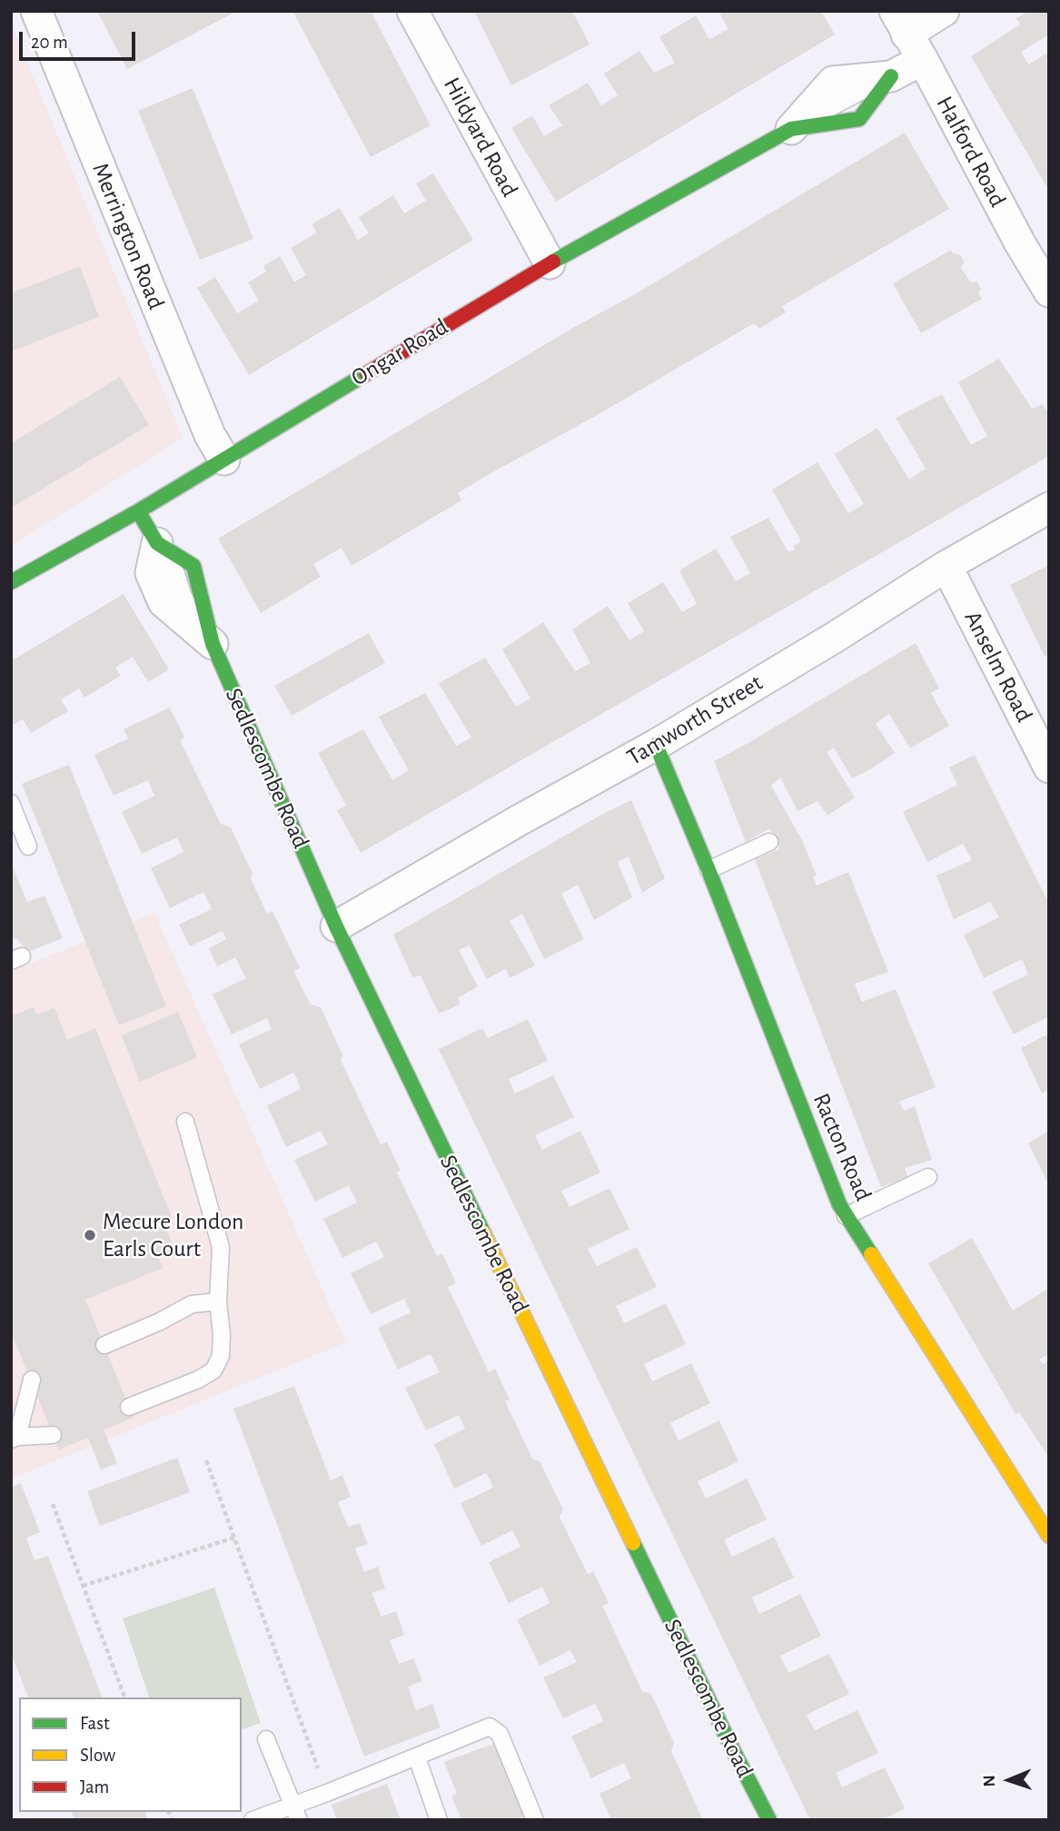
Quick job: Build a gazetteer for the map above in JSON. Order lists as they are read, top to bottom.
{
  "streets": {
    "street": [
      "Hildyard Road",
      "Halford Road",
      "Merrington Road",
      "Ongar Road",
      "Anselm Road",
      "Tamworth Street",
      "Sedlescombe Road",
      "Racton Road"
    ]
  },
  "crossings": [
    ["Hildyard Road", "Ongar Road"],
    ["Halford Road", "Ongar Road"],
    ["Merrington Road", "Ongar Road"],
    ["Ongar Road", "Sedlescombe Road"],
    ["Anselm Road", "Tamworth Street"],
    ["Tamworth Street", "Sedlescombe Road"],
    ["Tamworth Street", "Racton Road"]
  ],
  "places": ["Mecure London Earls Court"],
  "legend": ["Fast", "Slow", "Jam"],
  "scale_bar": "20 m",
  "north": "left"
}
